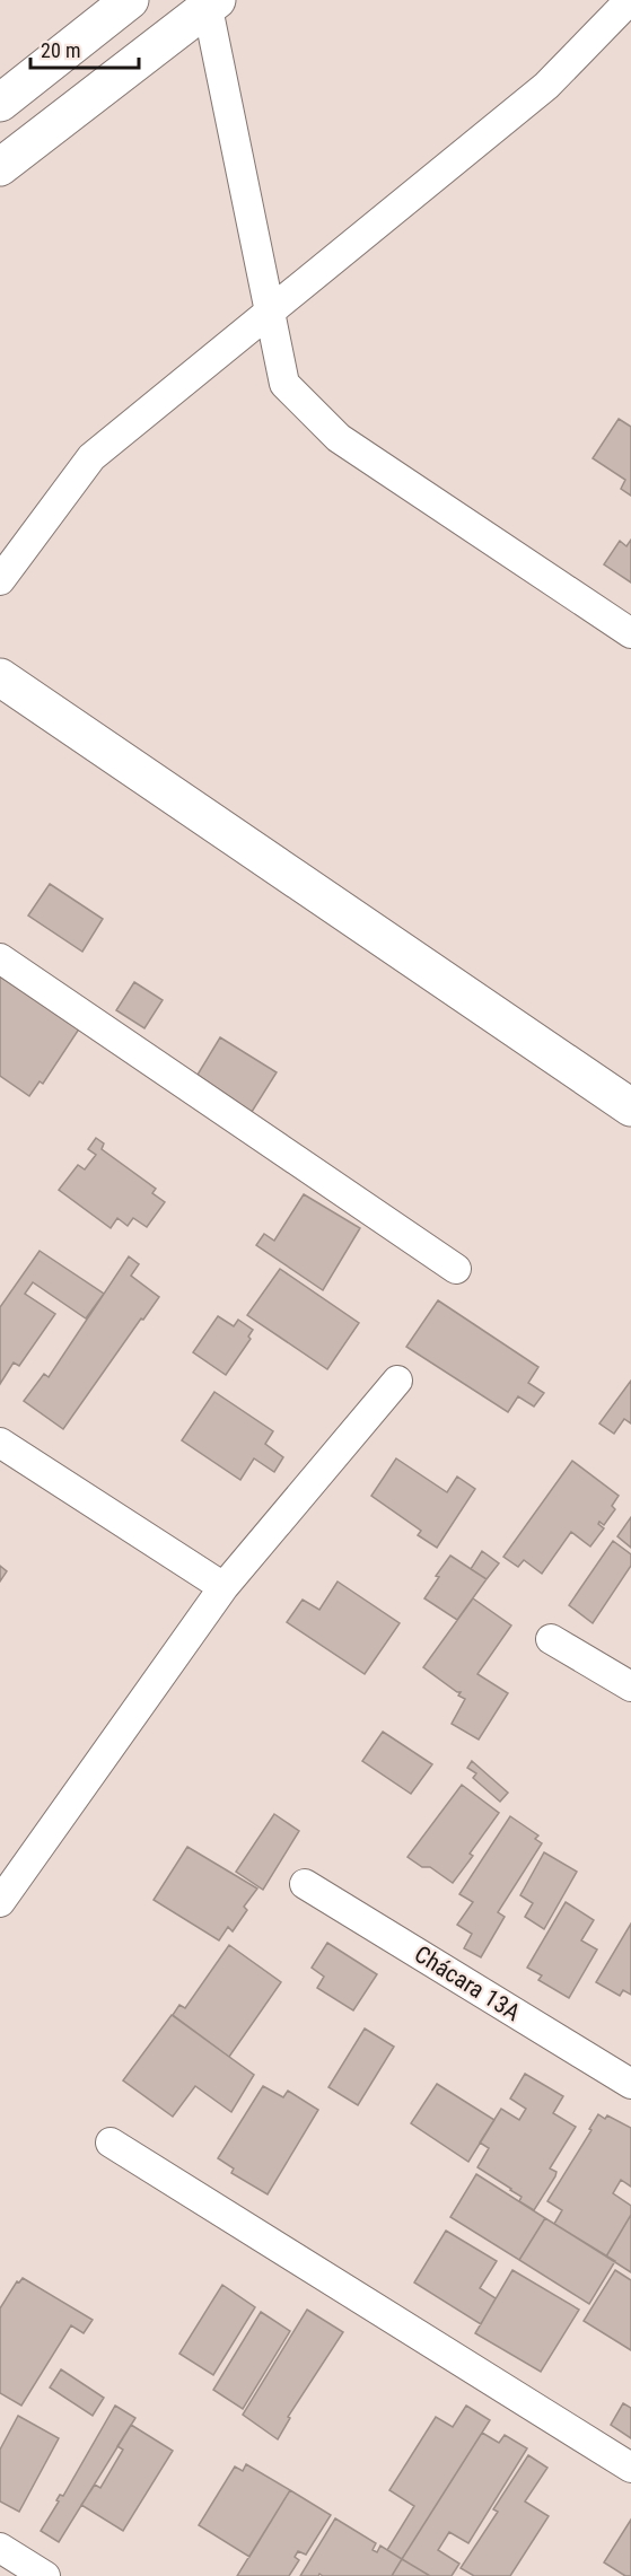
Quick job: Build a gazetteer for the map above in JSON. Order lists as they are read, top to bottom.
{
  "streets": {
    "street": ["Chácara 13A"]
  },
  "scale_bar": "20 m"
}
